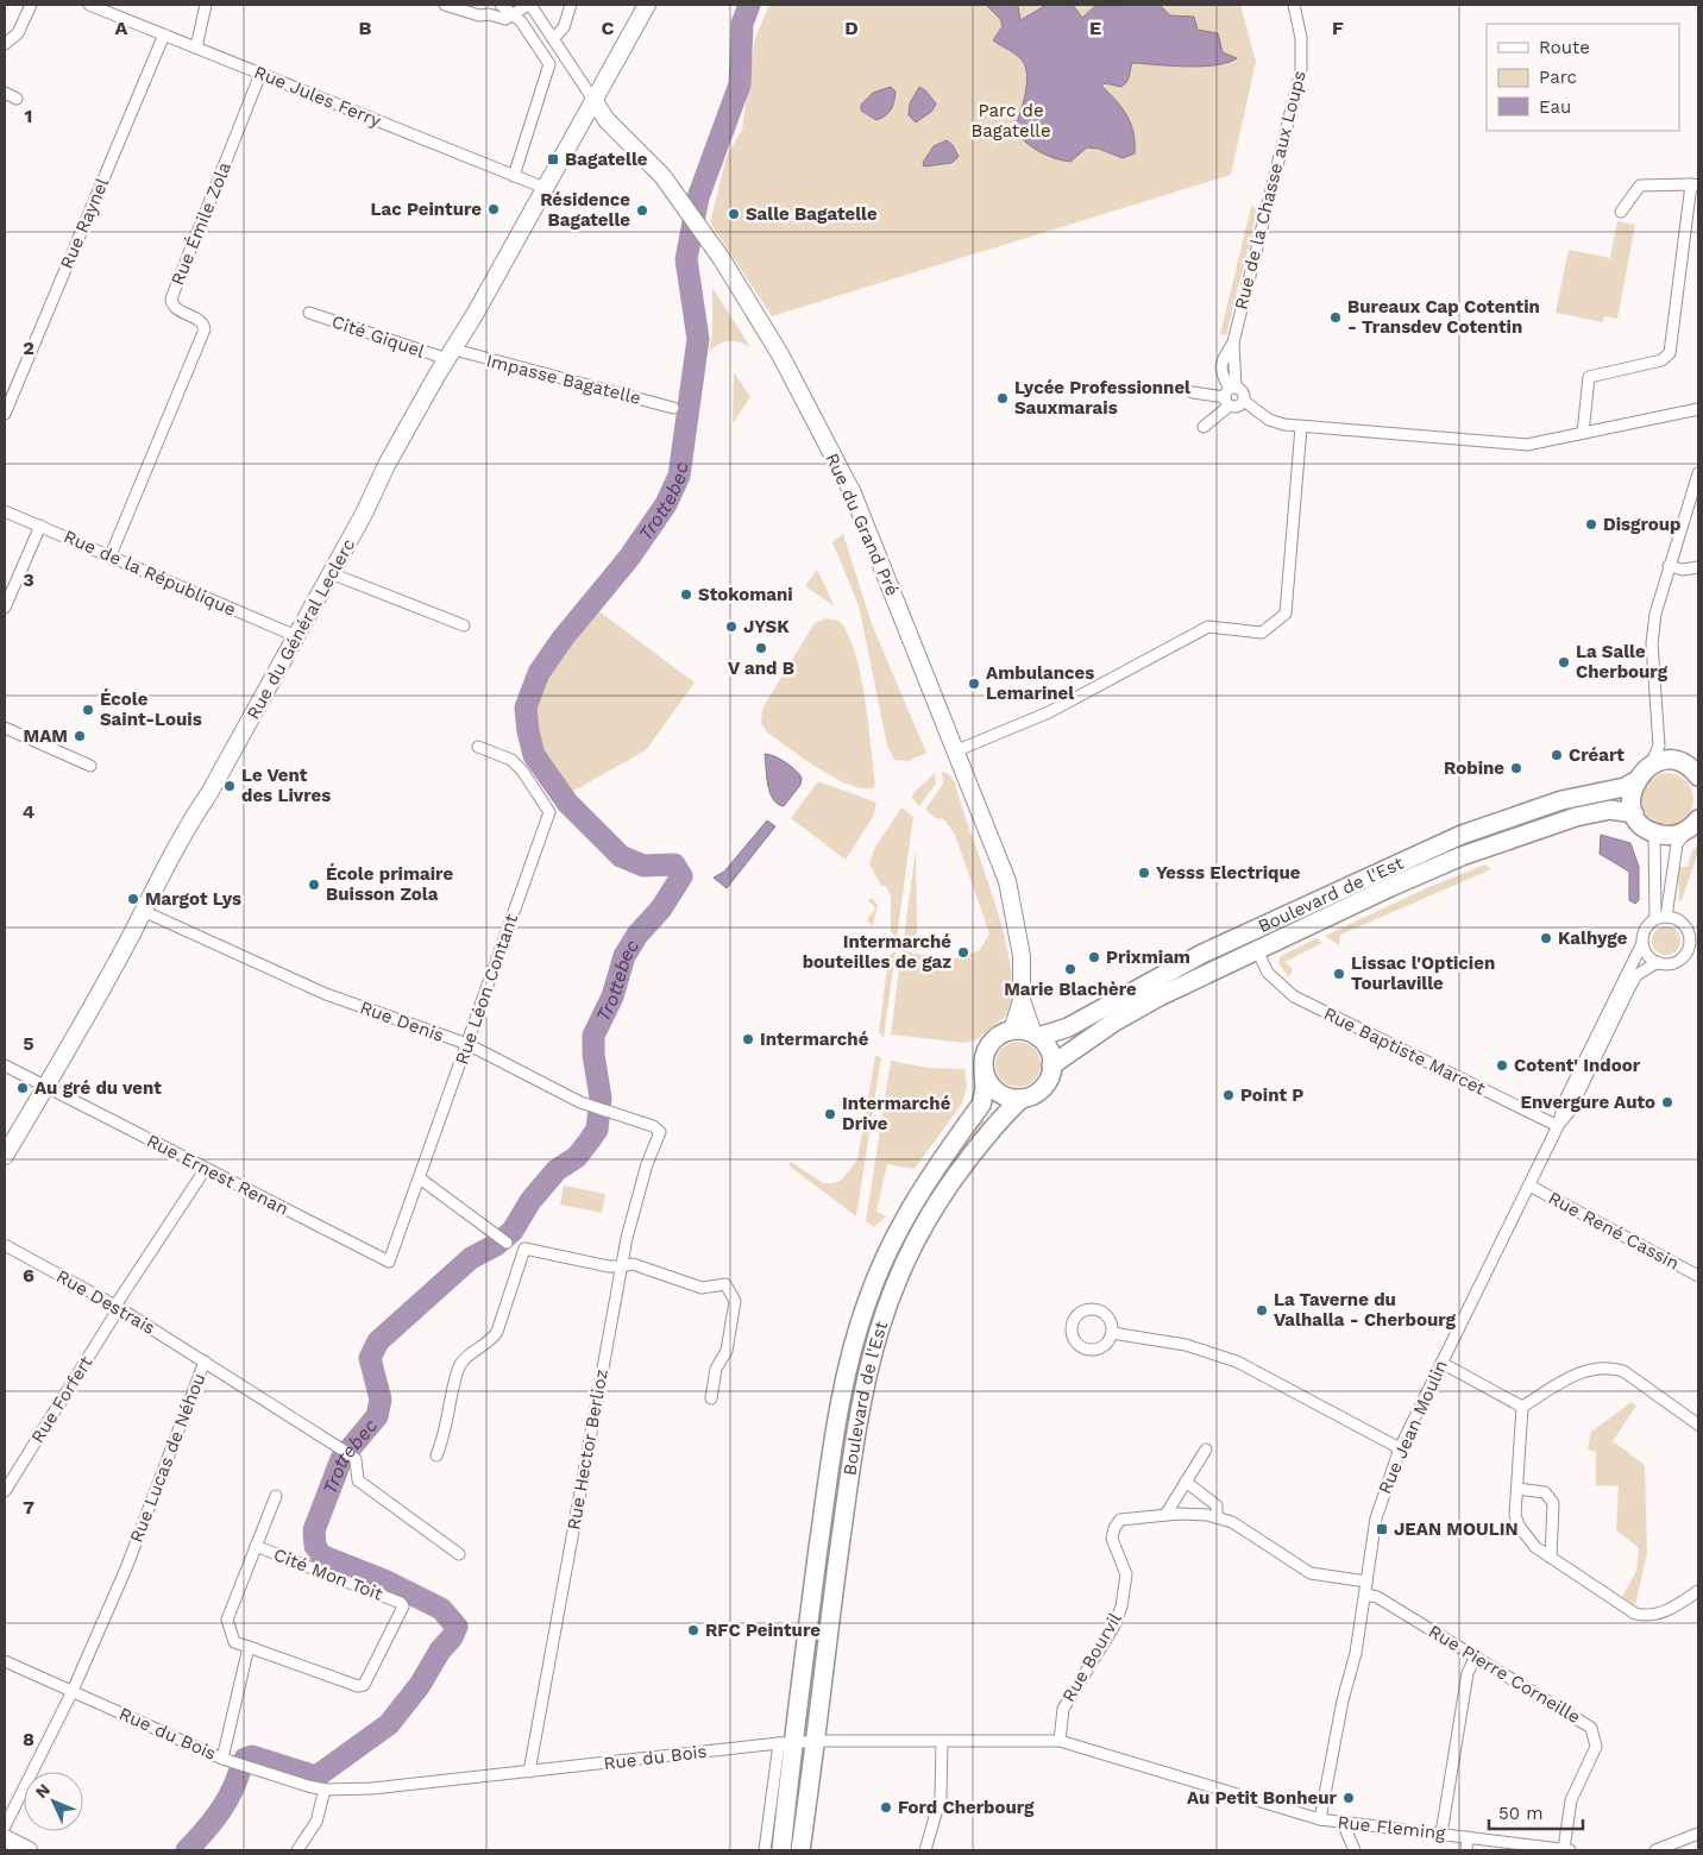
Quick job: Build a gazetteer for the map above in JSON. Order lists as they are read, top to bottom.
{
  "streets": {
    "main road": ["Rue du Grand Pré", "Rue du Général Leclerc", "Boulevard de l'Est"],
    "street": [
      "Rue Jules Ferry",
      "Rue de la Chasse aux Loups",
      "Rue Raynel",
      "Rue Émile Zola",
      "Cité Giquel",
      "Impasse Bagatelle",
      "Rue de la République",
      "Rue Léon Contant",
      "Rue Denis",
      "Rue Baptiste Marcet",
      "Rue Ernest Renan",
      "Rue René Cassin",
      "Rue Destrais",
      "Rue Forfert",
      "Rue Jean Moulin",
      "Rue Hector Berlioz",
      "Rue Lucas de Néhou",
      "Cité Mon Toit",
      "Rue Bourvil",
      "Rue Pierre Corneille",
      "Rue du Bois",
      "Rue Fleming"
    ]
  },
  "crossings": [
    ["Rue Jules Ferry", "Rue Raynel"],
    ["Rue Jules Ferry", "Rue Émile Zola"],
    ["Rue Jules Ferry", "Rue du Général Leclerc"],
    ["Rue Émile Zola", "Rue de la République"],
    ["Cité Giquel", "Impasse Bagatelle"],
    ["Cité Giquel", "Rue du Général Leclerc"],
    ["Impasse Bagatelle", "Rue du Général Leclerc"],
    ["Rue du Grand Pré", "Rue du Général Leclerc"],
    ["Rue du Grand Pré", "Boulevard de l'Est"],
    ["Rue de la République", "Rue du Général Leclerc"],
    ["Rue du Général Leclerc", "Rue Denis"],
    ["Rue du Général Leclerc", "Rue Ernest Renan"],
    ["Boulevard de l'Est", "Rue Baptiste Marcet"],
    ["Boulevard de l'Est", "Rue du Bois"],
    ["Rue Léon Contant", "Rue Denis"],
    ["Rue Léon Contant", "Rue Ernest Renan"],
    ["Rue Denis", "Rue Hector Berlioz"],
    ["Rue Baptiste Marcet", "Rue Jean Moulin"],
    ["Rue Ernest Renan", "Rue Forfert"],
    ["Rue René Cassin", "Rue Jean Moulin"],
    ["Rue Destrais", "Rue Forfert"],
    ["Rue Destrais", "Rue Lucas de Néhou"],
    ["Rue Jean Moulin", "Rue Bourvil"],
    ["Rue Jean Moulin", "Rue Pierre Corneille"],
    ["Rue Jean Moulin", "Rue du Bois"],
    ["Rue Jean Moulin", "Rue Fleming"],
    ["Rue Hector Berlioz", "Rue du Bois"],
    ["Rue Lucas de Néhou", "Rue du Bois"],
    ["Rue Bourvil", "Rue du Bois"],
    ["Rue Pierre Corneille", "Rue Fleming"],
    ["Rue du Bois", "Rue Fleming"]
  ],
  "water": ["Trottebec"],
  "parks": ["Parc de Bagatelle"],
  "places": {
    "transit": ["Bagatelle", "JEAN MOULIN"],
    "other": [
      "Lac Peinture",
      "Résidence Bagatelle",
      "Salle Bagatelle",
      "Bureaux Cap Cotentin - Transdev Cotentin",
      "Lycée Professionnel Sauxmarais",
      "Disgroup",
      "Stokomani",
      "JYSK",
      "V and B",
      "La Salle Cherbourg",
      "Ambulances Lemarinel",
      "École Saint-Louis",
      "MAM",
      "Créart",
      "Robine",
      "Le Vent des Livres",
      "Yesss Electrique",
      "École primaire Buisson Zola",
      "Margot Lys",
      "Kalhyge",
      "Intermarché bouteilles de gaz",
      "Prixmiam",
      "Marie Blachère",
      "Lissac l'Opticien Tourlaville",
      "Intermarché",
      "Cotent' Indoor",
      "Au gré du vent",
      "Point P",
      "Envergure Auto",
      "Intermarché Drive",
      "La Taverne du Valhalla - Cherbourg",
      "RFC Peinture",
      "Au Petit Bonheur",
      "Ford Cherbourg"
    ]
  },
  "legend": ["Route", "Parc", "Eau"],
  "scale_bar": "50 m",
  "north": "top left",
  "grid": {
    "columns": [
      "A",
      "B",
      "C",
      "D",
      "E",
      "F"
    ],
    "rows": [
      "1",
      "2",
      "3",
      "4",
      "5",
      "6",
      "7",
      "8"
    ]
  }
}
